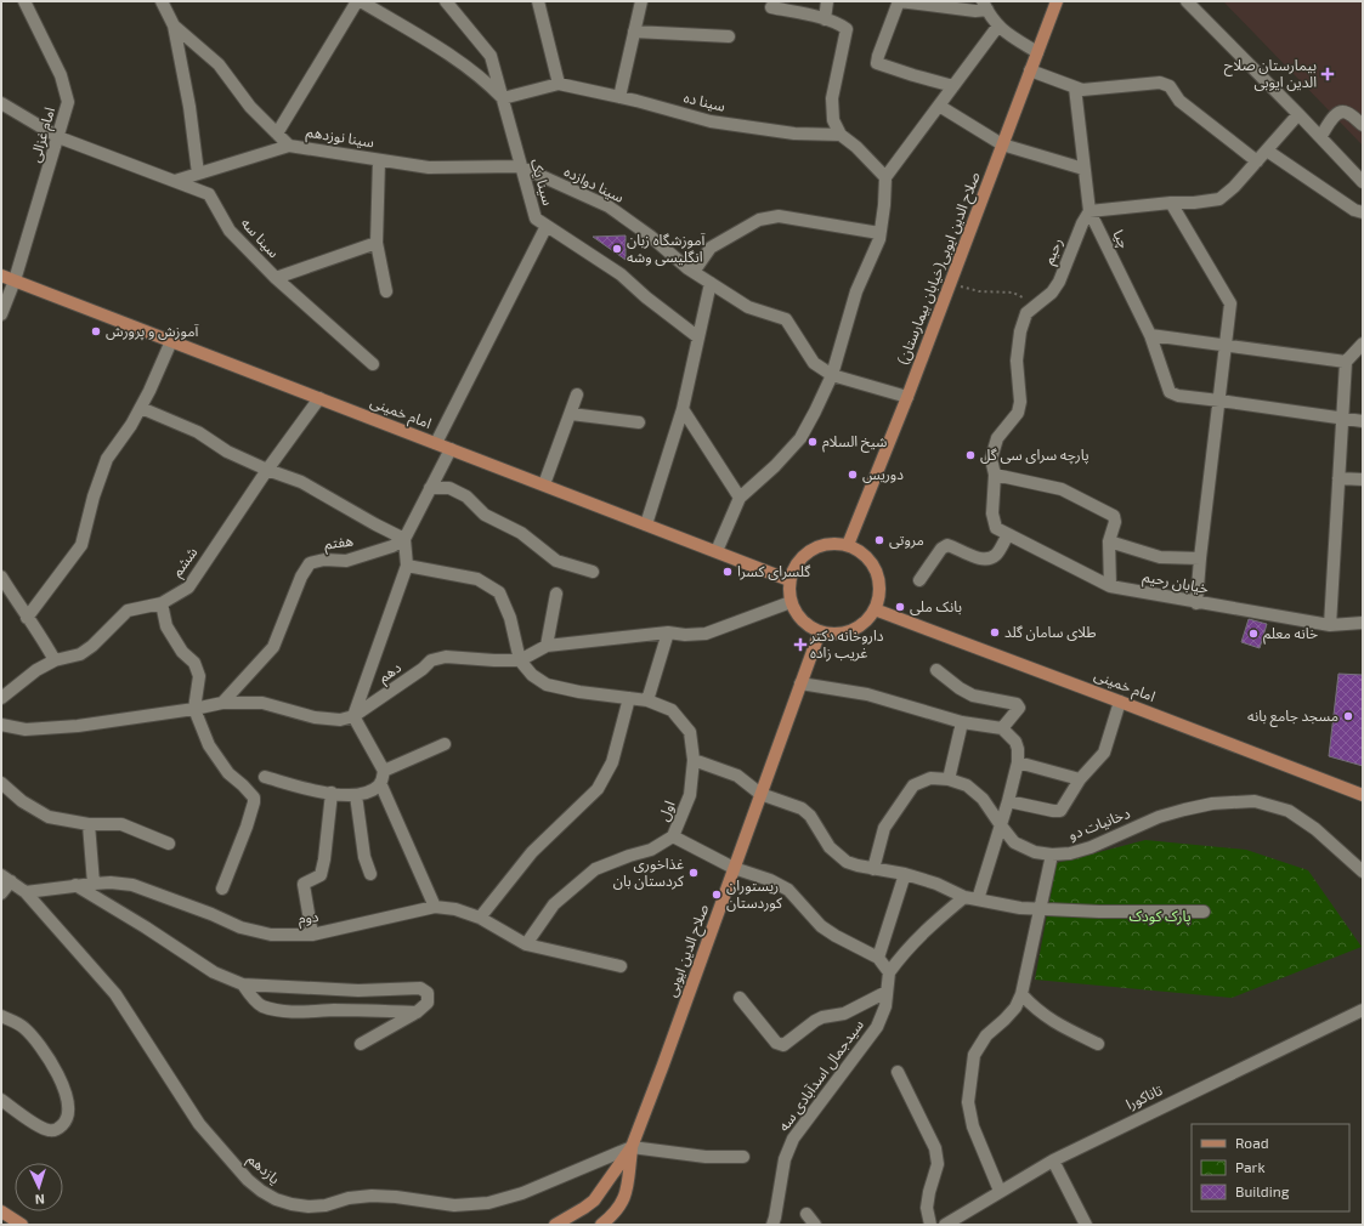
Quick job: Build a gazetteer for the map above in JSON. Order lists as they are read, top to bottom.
{
  "streets": {
    "main road": ["صلاح الدین ایوبی(خیابان بیمارستان)", "امام خمینی", "صلاح الدین ایوبی"],
    "street": [
      "سینا ده",
      "امام غزالی",
      "سینا نوزدهم",
      "سینا یک",
      "سینا دوازده",
      "سینا سه",
      "چیا",
      "رحیم",
      "هفتم",
      "ششم",
      "خیابان رحیم",
      "دهم",
      "اول",
      "دخانیات دو",
      "دوم",
      "سیدجمال اسدآبادی سه",
      "تاناکورا",
      "یازدهم"
    ]
  },
  "crossings": [
    ["سینا ده", "سینا یک"],
    ["امام غزالی", "سینا سه"],
    ["امام غزالی", "امام خمینی"],
    ["سینا نوزدهم", "سینا یک"],
    ["سینا نوزدهم", "سینا دوازده"],
    ["سینا یک", "سینا دوازده"],
    ["سینا دوازده", "صلاح الدین ایوبی(خیابان بیمارستان)"],
    ["چیا", "رحیم"],
    ["رحیم", "خیابان رحیم"],
    ["صلاح الدین ایوبی(خیابان بیمارستان)", "امام خمینی"],
    ["صلاح الدین ایوبی(خیابان بیمارستان)", "دهم"],
    ["صلاح الدین ایوبی(خیابان بیمارستان)", "صلاح الدین ایوبی"],
    ["امام خمینی", "ششم"],
    ["امام خمینی", "دهم"],
    ["امام خمینی", "صلاح الدین ایوبی"],
    ["هفتم", "دهم"],
    ["دهم", "اول"],
    ["دهم", "صلاح الدین ایوبی"],
    ["اول", "دوم"],
    ["دوم", "یازدهم"],
    ["صلاح الدین ایوبی", "یازدهم"]
  ],
  "parks": ["پارک کودک"],
  "places": {
    "health": ["بیمارستان صلاح الدین ایوبی", "داروخانه دکتر غریب زاده"],
    "other": [
      "آموزشگاه زبان انگلیسی وشه",
      "آموزش و پرورش",
      "شیخ السلام",
      "پارچه سرای سی گل",
      "دوریس",
      "مروتی",
      "گلسرای کسرا",
      "بانک ملی",
      "طلای سامان گلد",
      "خانه معلم",
      "مسجد جامع بانه",
      "غذاخوری کردستان بان",
      "ریستوران کوردستان"
    ]
  },
  "legend": ["Road", "Park", "Building"],
  "north": "bottom"
}
